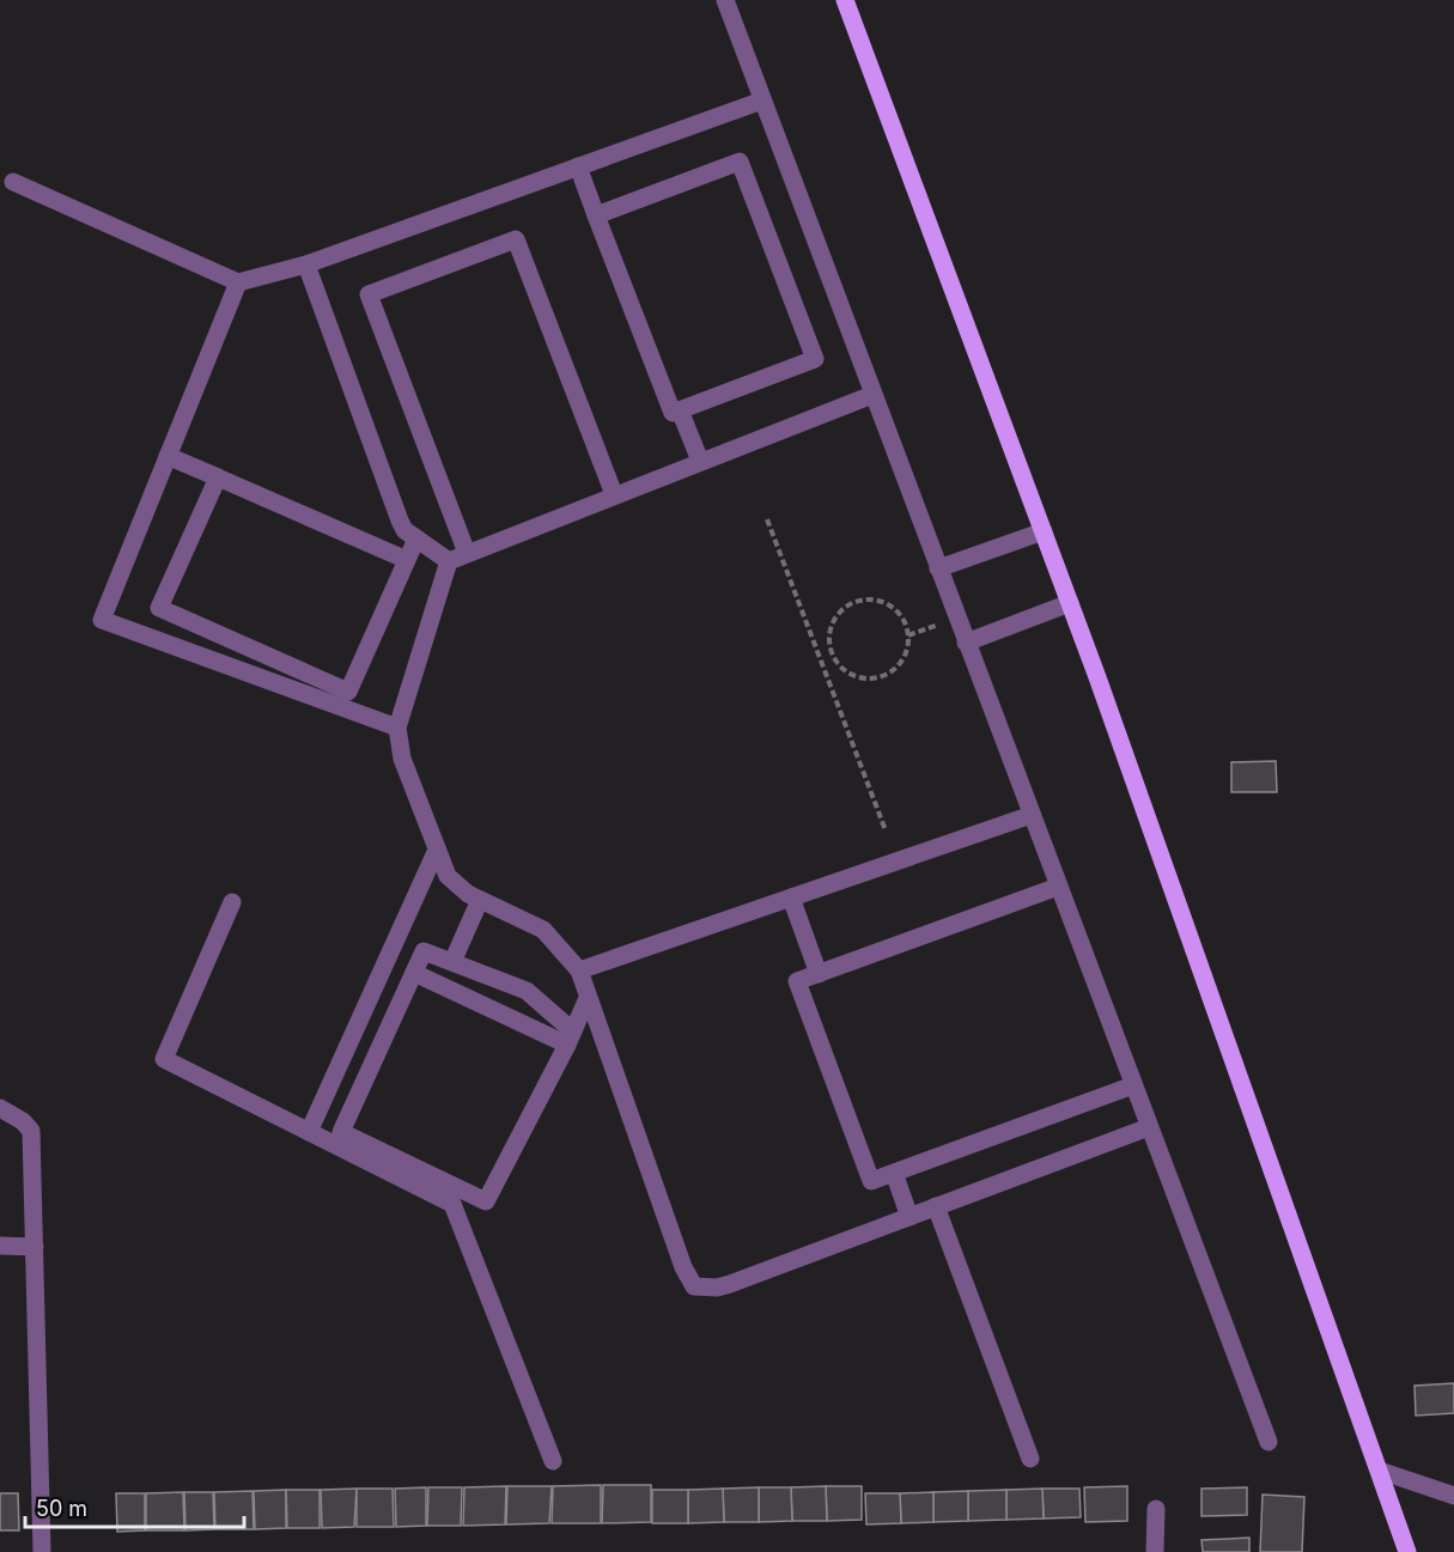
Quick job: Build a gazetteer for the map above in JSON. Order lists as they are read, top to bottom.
{
  "scale_bar": "50 m"
}
